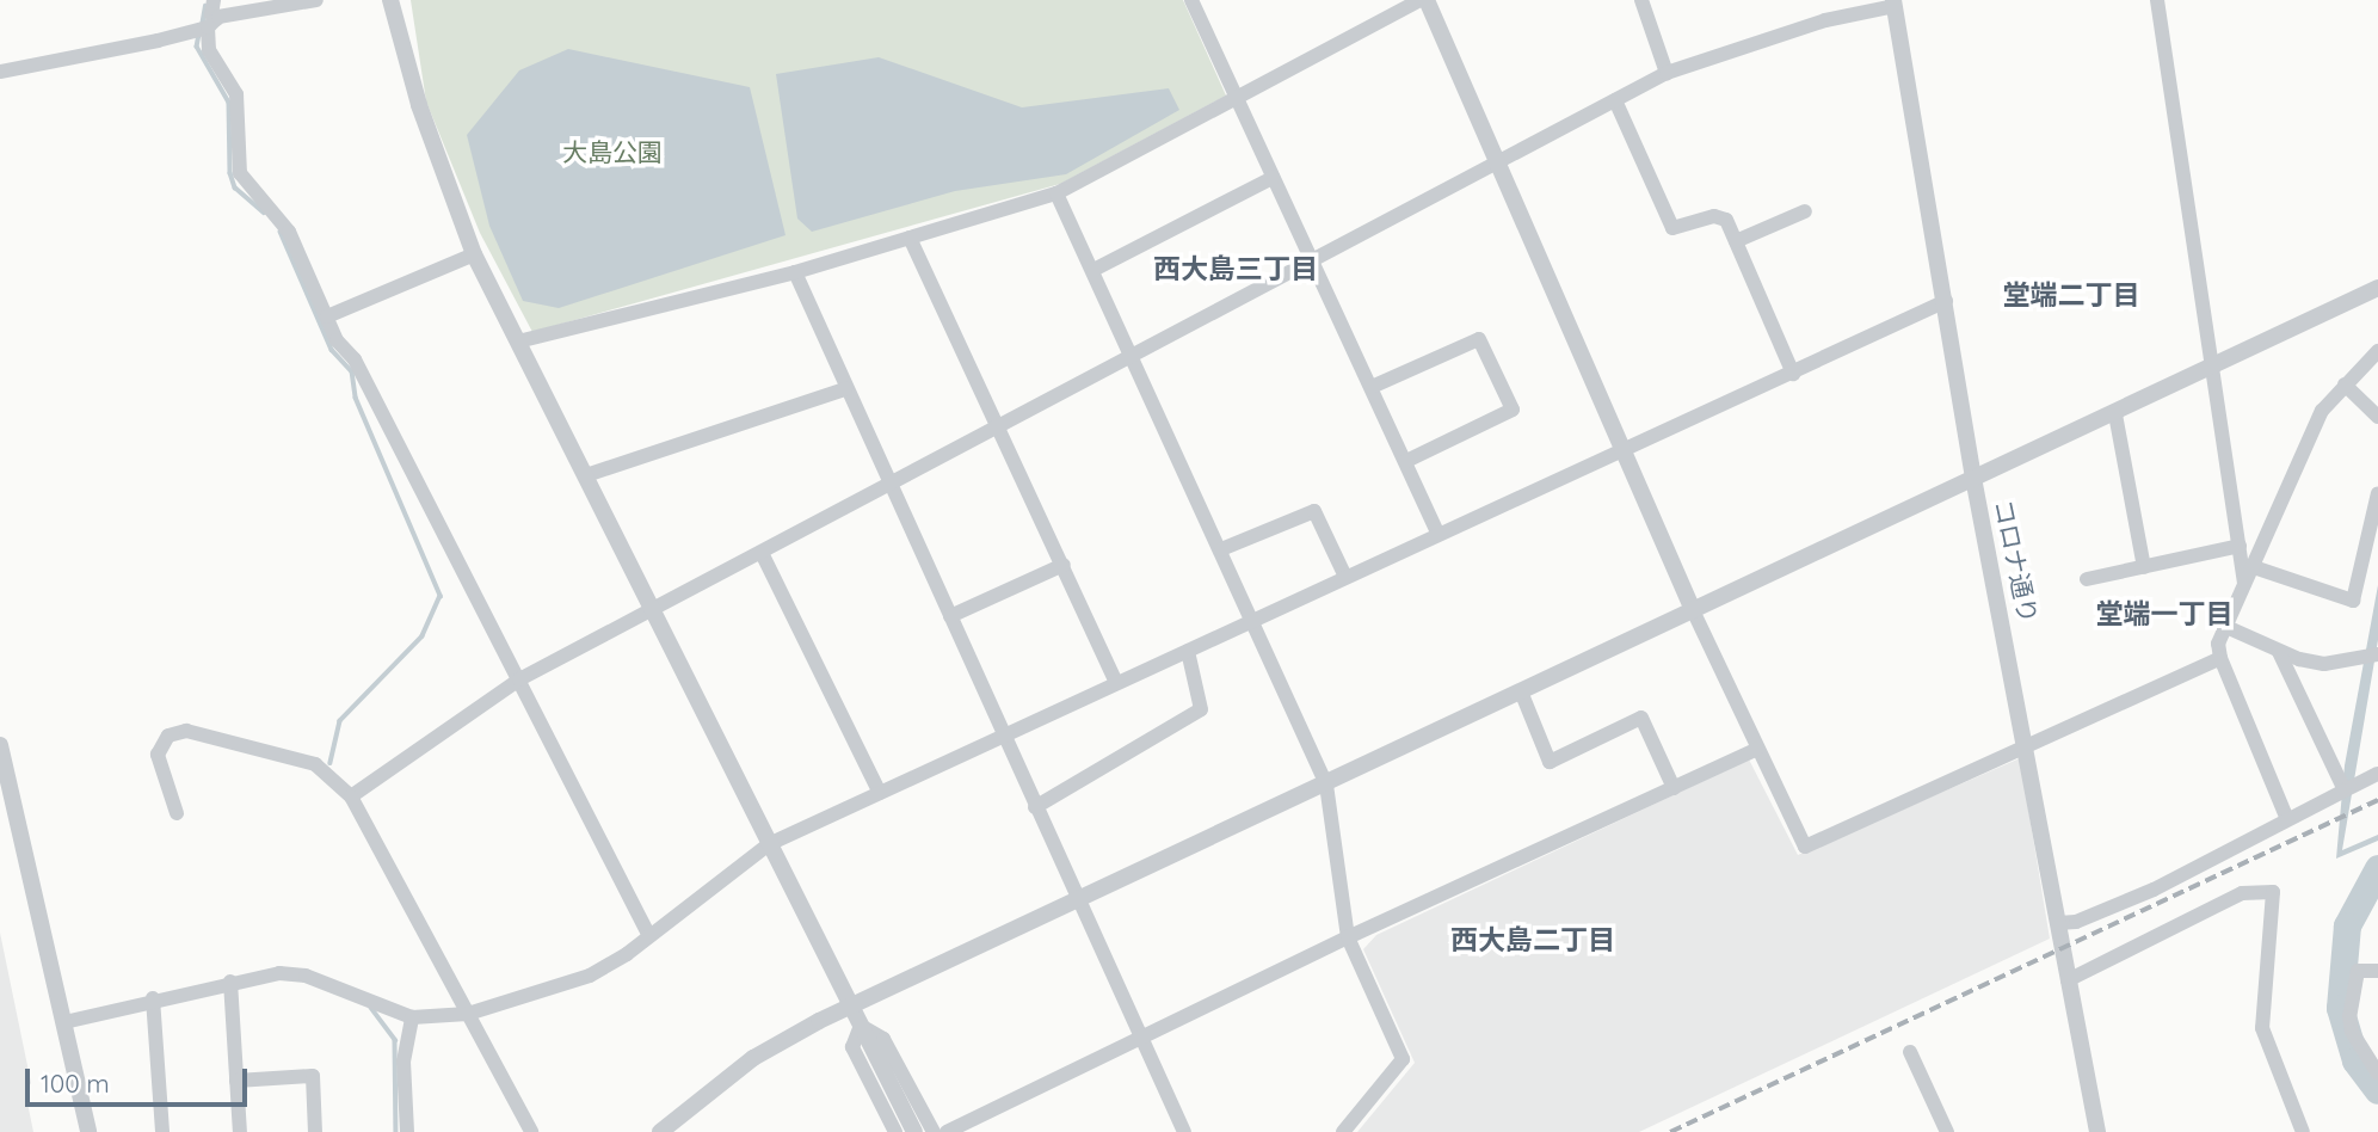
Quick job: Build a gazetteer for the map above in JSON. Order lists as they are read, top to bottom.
{
  "streets": {
    "street": ["コロナ通り"]
  },
  "districts": [
    "西大島三丁目",
    "堂端二丁目",
    "堂端一丁目",
    "西大島二丁目"
  ],
  "parks": ["大島公園"],
  "scale_bar": "100 m"
}
